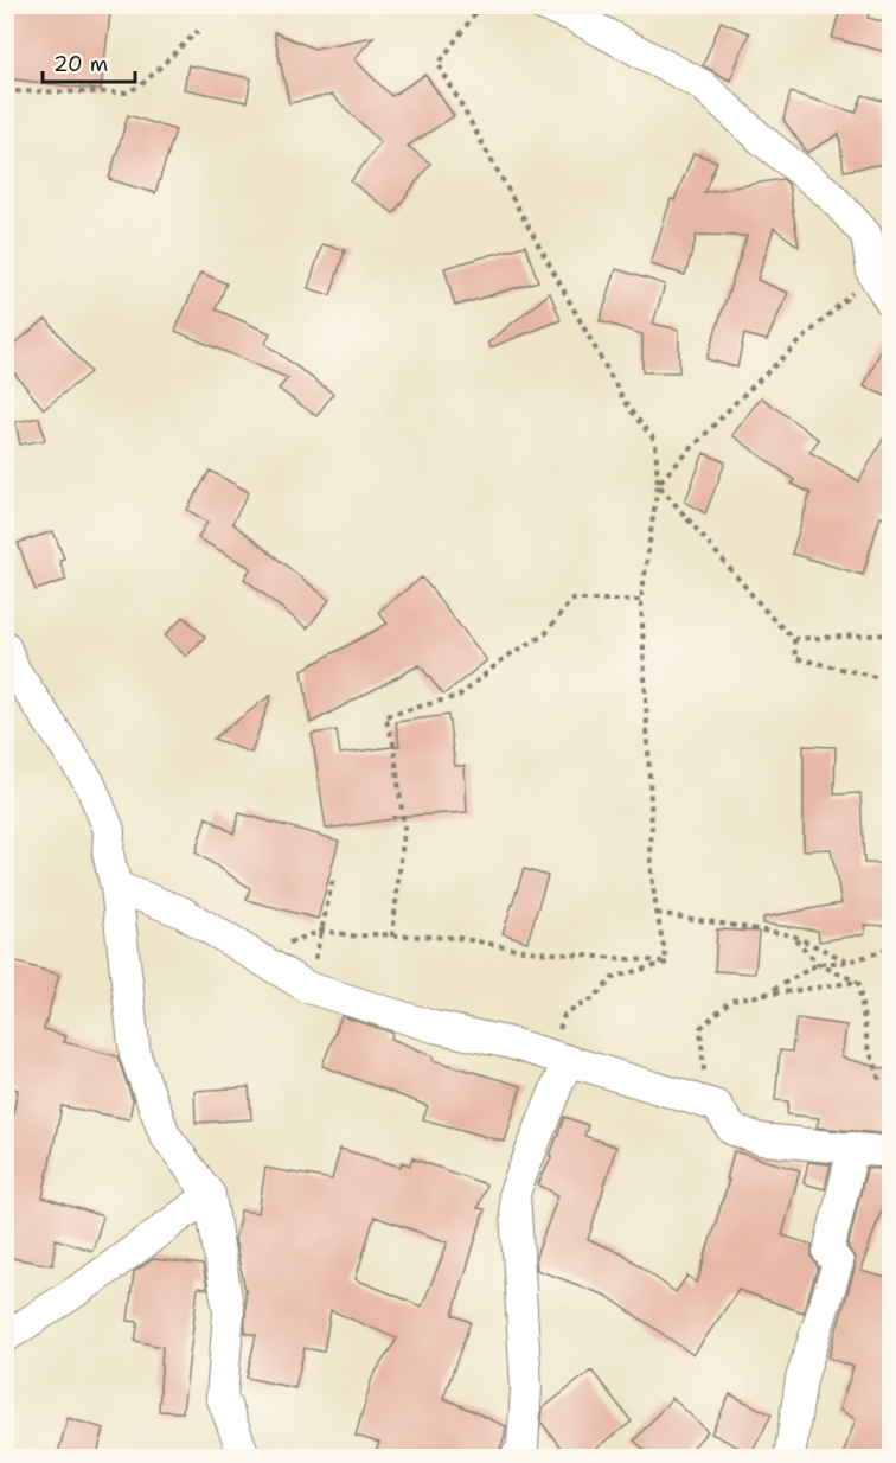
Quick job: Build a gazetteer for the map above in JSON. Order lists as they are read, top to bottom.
{
  "scale_bar": "20 m"
}
